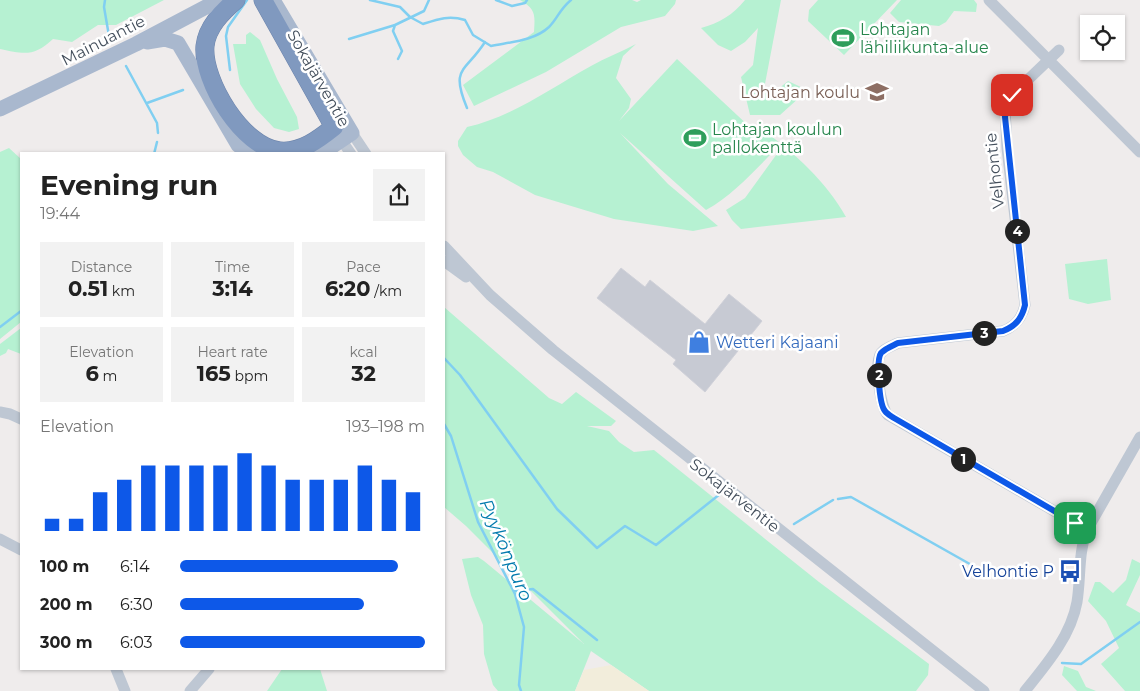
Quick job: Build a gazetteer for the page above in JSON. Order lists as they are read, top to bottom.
{
  "streets": {
    "highway": ["Sokajärventie"],
    "main road": ["Mainuantie"],
    "street": ["Velhontie"]
  },
  "water": ["Pyykönpuro"],
  "places": {
    "sports": ["Lohtajan lähiliikunta-alue", "Lohtajan koulun pallokenttä"],
    "school or university": ["Lohtajan koulu"],
    "shop": ["Wetteri Kajaani"],
    "bus stop": ["Velhontie P"]
  },
  "page": {
    "heading": ["Evening run", "19:44"],
    "pins": [
      "4",
      "3",
      "2",
      "1"
    ],
    "stats": [
      ["Distance", "0.51 km"],
      ["Time", "3:14"],
      ["Pace", "6:20 /km"],
      ["Elevation", "6 m"],
      ["Heart rate", "165 bpm"],
      ["kcal", "32"]
    ],
    "chart": ["Elevation", "193–198 m"],
    "list": [
      {
        "name": "100 m",
        "note": "6:14"
      },
      {
        "name": "200 m",
        "note": "6:30"
      },
      {
        "name": "300 m",
        "note": "6:03"
      }
    ]
  }
}
